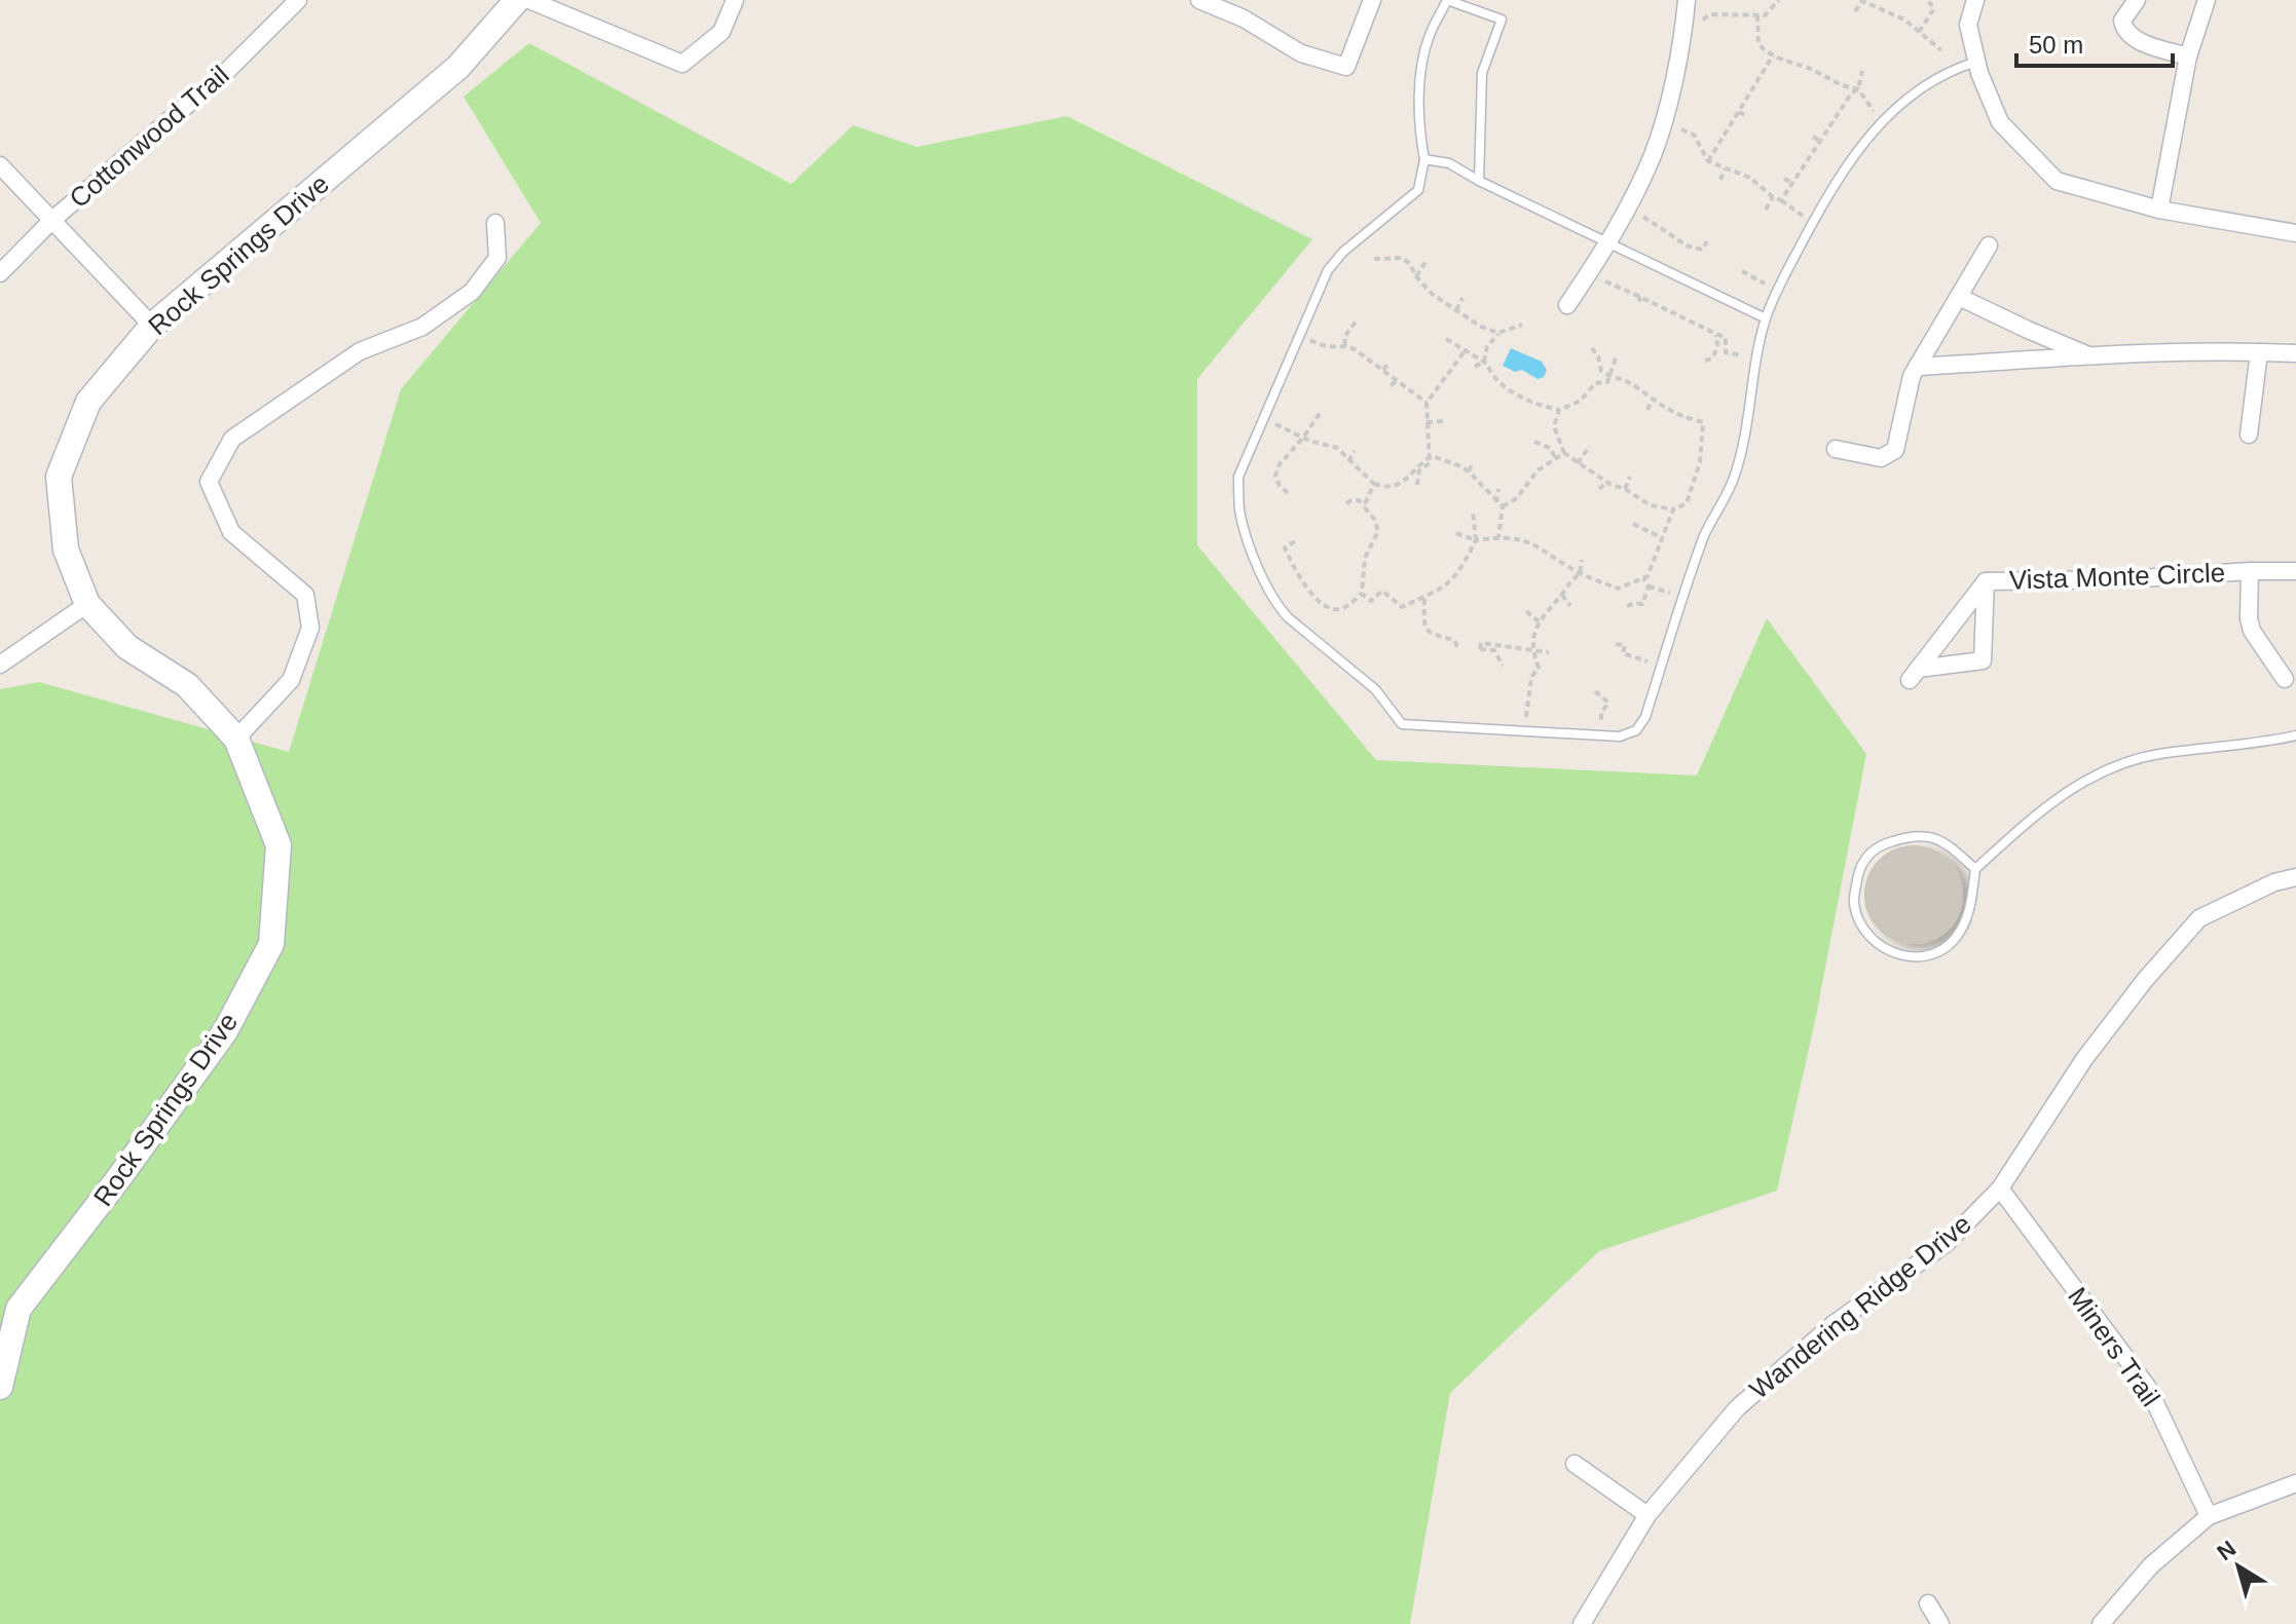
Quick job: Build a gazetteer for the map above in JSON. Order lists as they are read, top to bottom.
{
  "streets": {
    "street": [
      "Cottonwood Trail",
      "Rock Springs Drive",
      "Vista Monte Circle",
      "Wandering Ridge Drive",
      "Miners Trail"
    ]
  },
  "crossings": [
    ["Wandering Ridge Drive", "Miners Trail"]
  ],
  "scale_bar": "50 m",
  "north": "top left"
}
